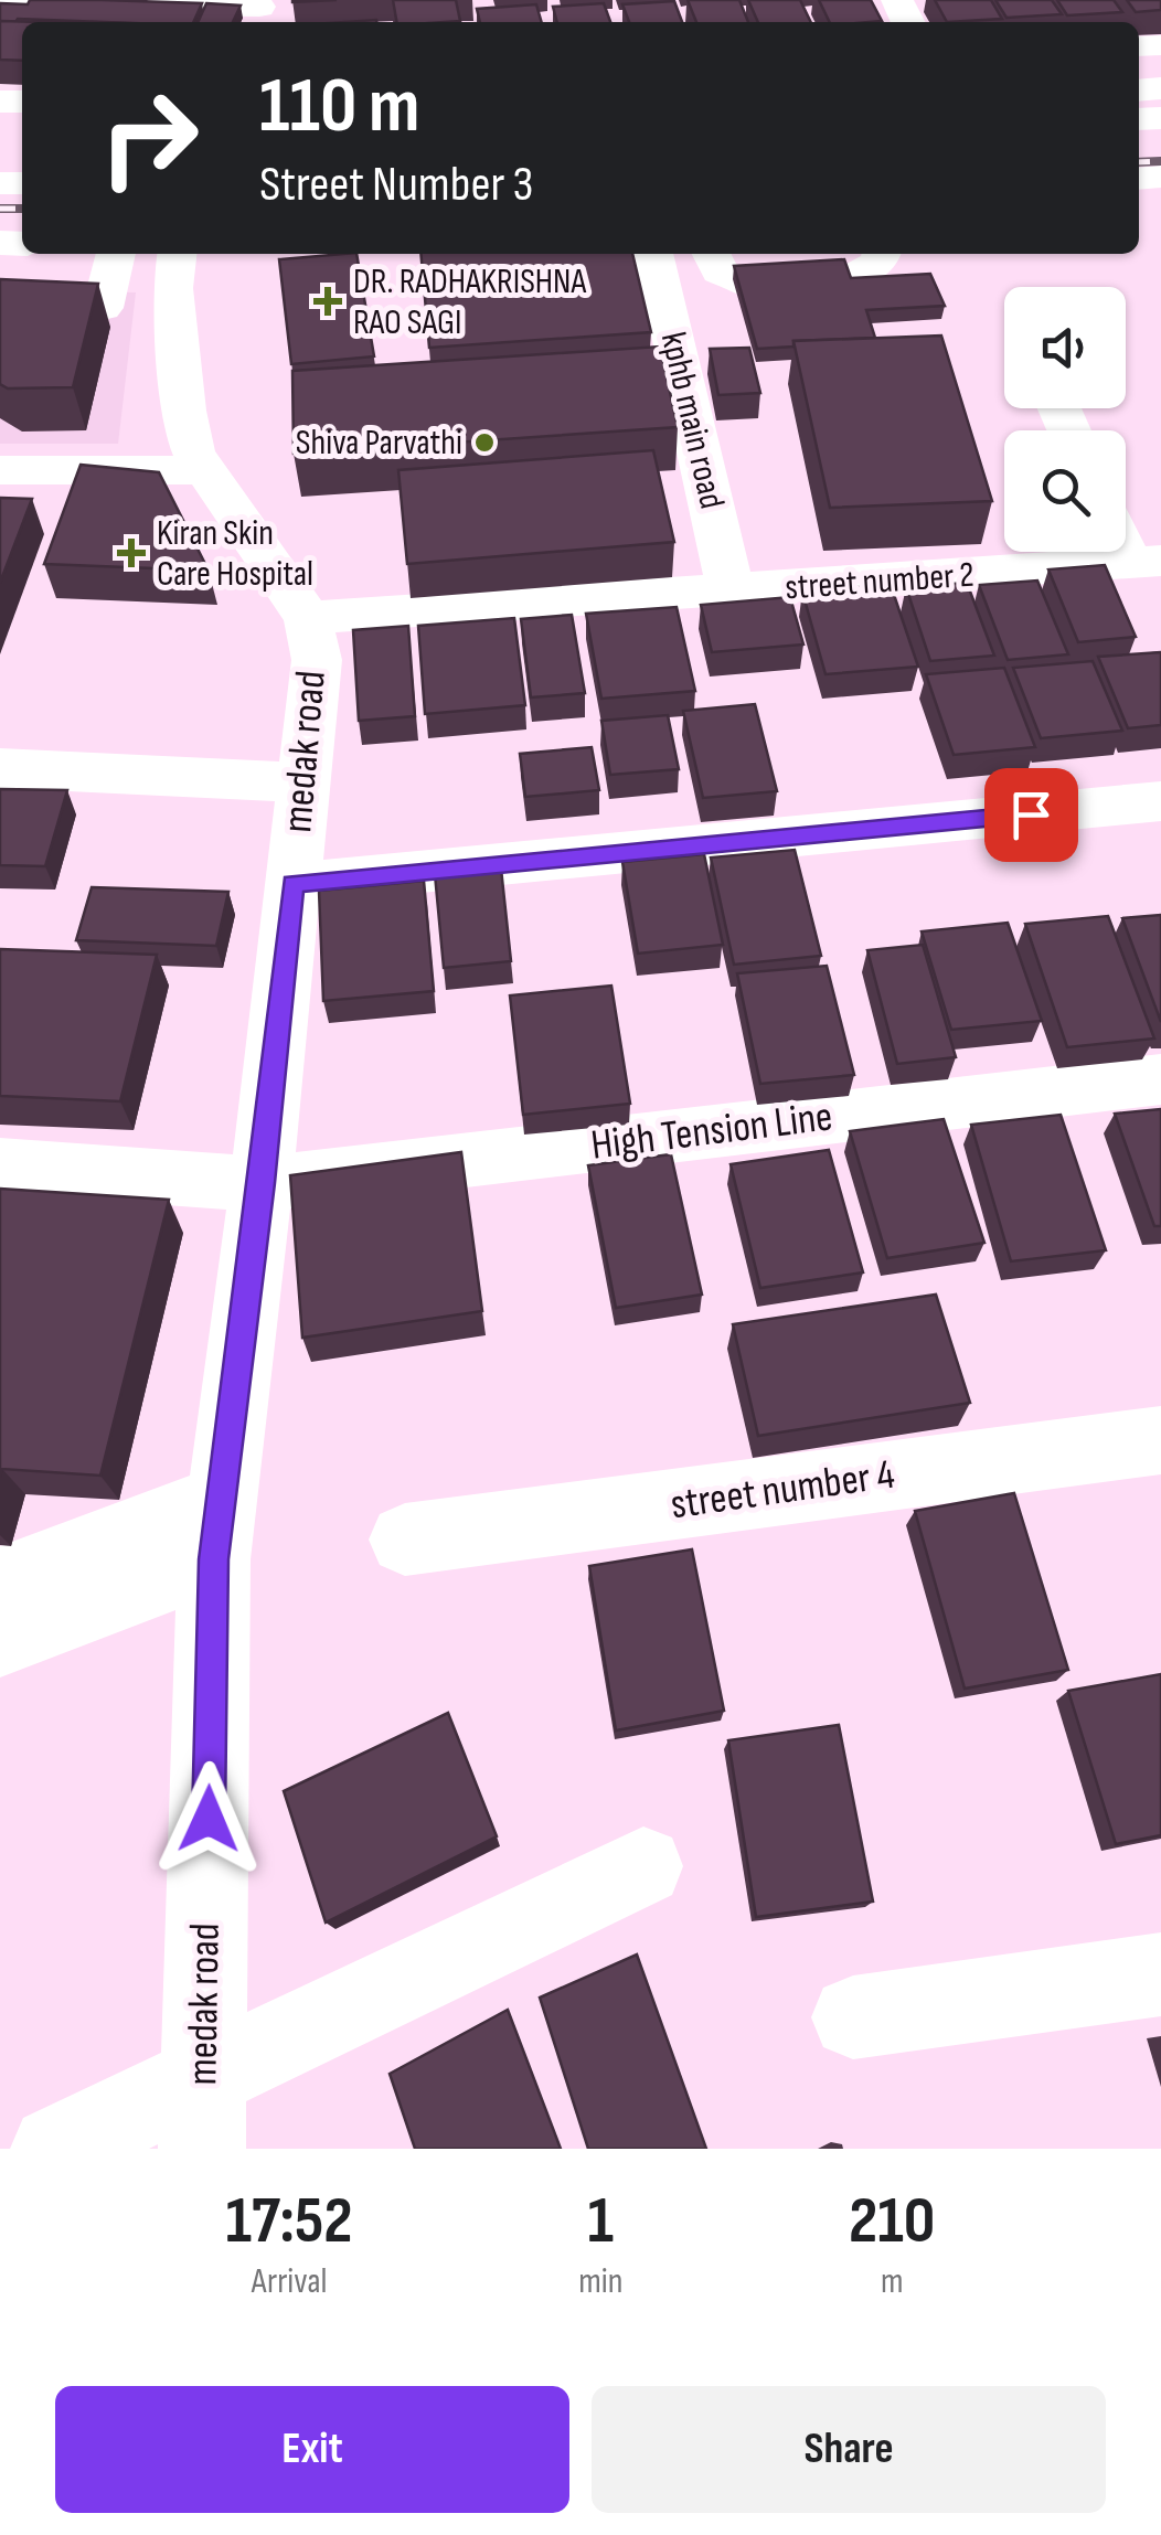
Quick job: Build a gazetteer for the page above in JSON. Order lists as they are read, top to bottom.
{
  "streets": {
    "main road": [
      "kphb main road",
      "street number 2",
      "medak road",
      "High Tension Line",
      "street number 4"
    ]
  },
  "crossings": [
    ["kphb main road", "street number 2"],
    ["street number 2", "medak road"],
    ["medak road", "High Tension Line"]
  ],
  "places": {
    "health": ["DR. RADHAKRISHNA RAO SAGI", "Kiran Skin Care Hospital"],
    "other": ["Shiva Parvathi"]
  },
  "page": {
    "turn": ["110 m", "Street Number 3"],
    "eta": [
      "17:52",
      "Arrival",
      "1",
      "min",
      "210",
      "m"
    ],
    "buttons": ["Exit", "Share"]
  }
}
